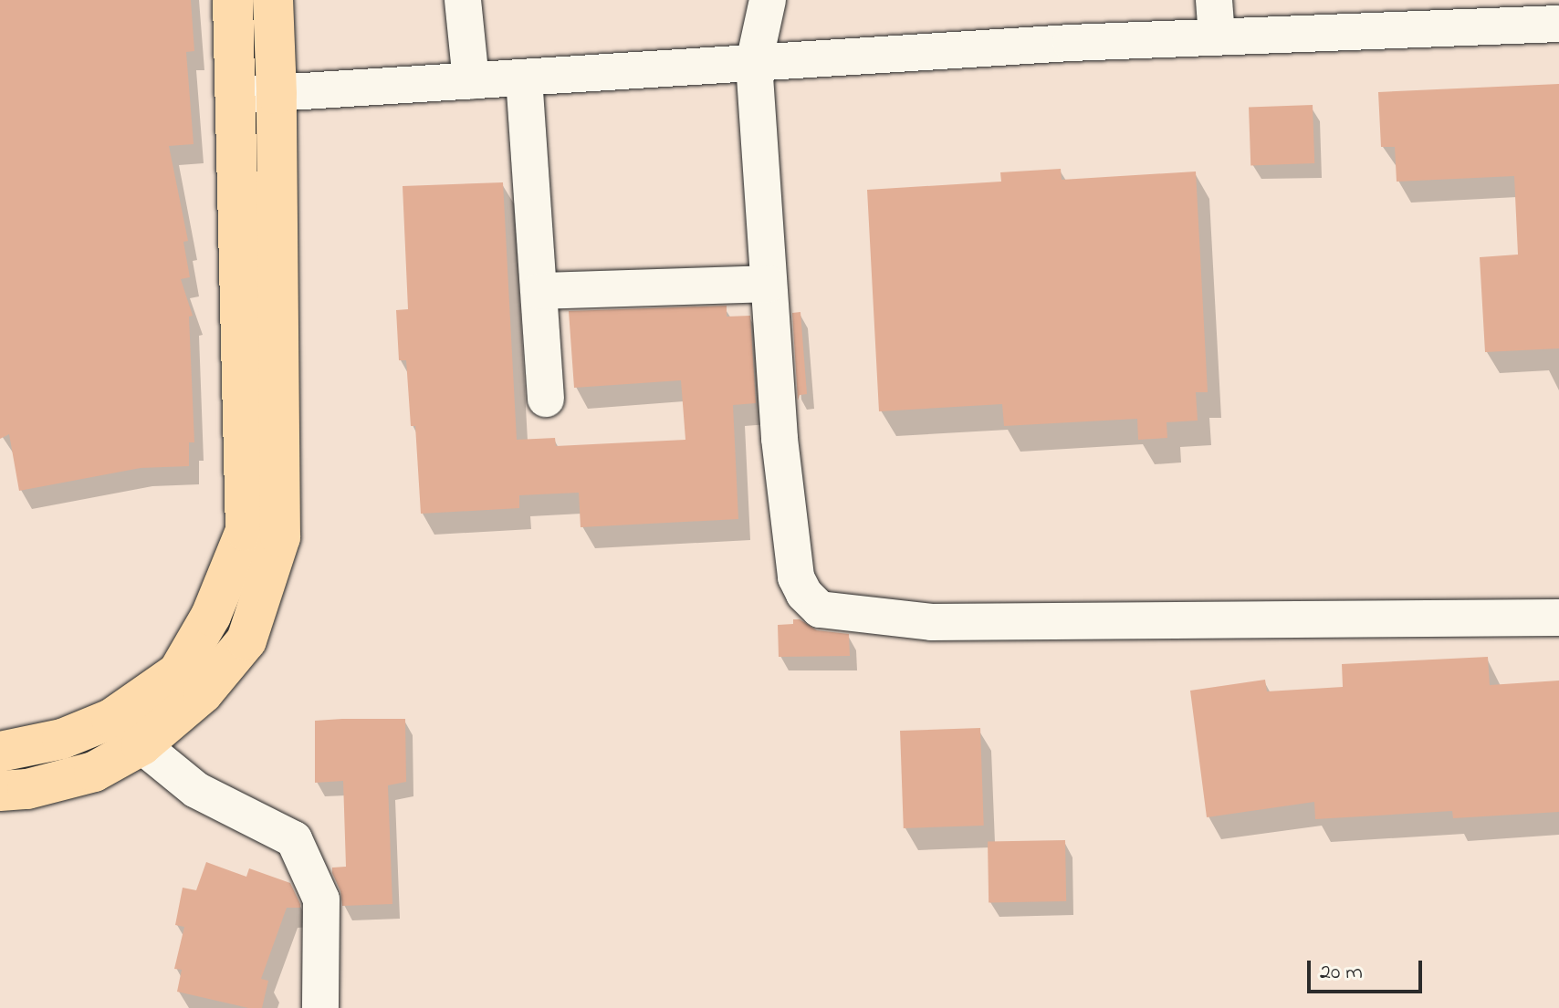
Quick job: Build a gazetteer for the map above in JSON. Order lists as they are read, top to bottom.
{
  "scale_bar": "20 m"
}
